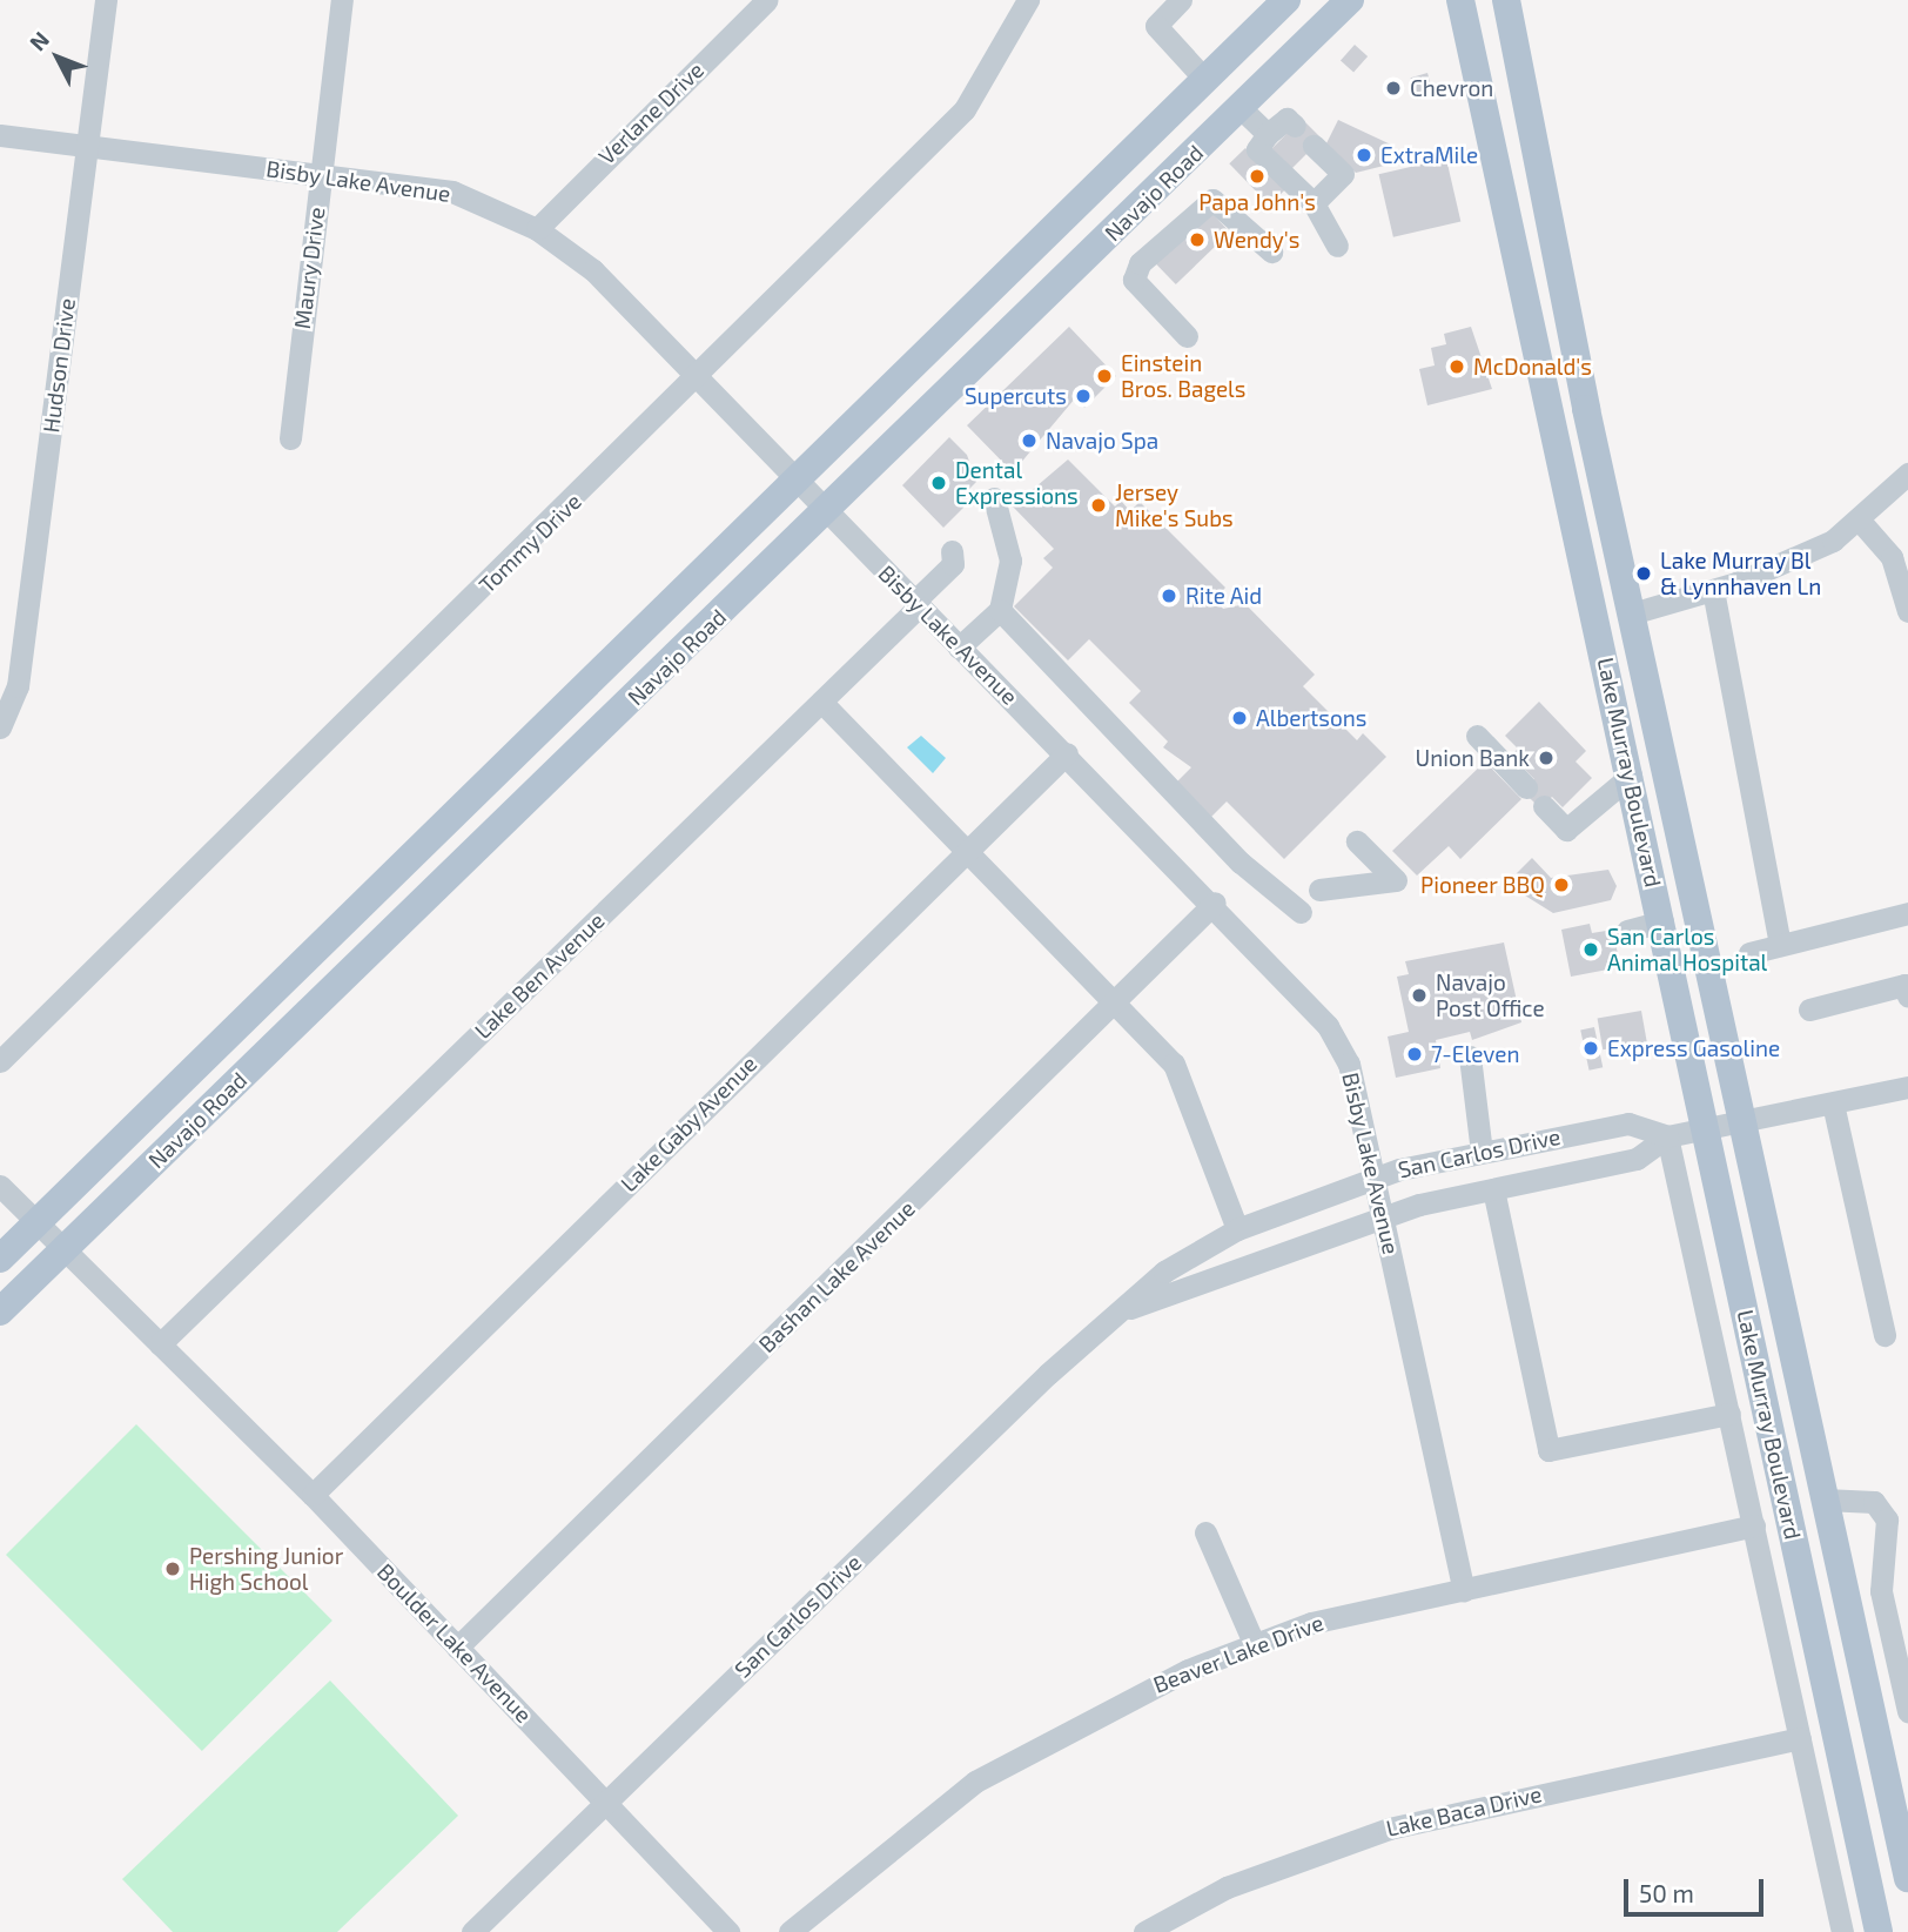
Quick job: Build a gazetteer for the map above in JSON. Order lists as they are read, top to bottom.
{
  "streets": {
    "main road": ["Navajo Road", "Lake Murray Boulevard"],
    "street": [
      "Verlane Drive",
      "Bisby Lake Avenue",
      "Maury Drive",
      "Hudson Drive",
      "Tommy Drive",
      "Lake Ben Avenue",
      "Lake Gaby Avenue",
      "San Carlos Drive",
      "Bashan Lake Avenue",
      "Boulder Lake Avenue",
      "Beaver Lake Drive",
      "Lake Baca Drive"
    ]
  },
  "crossings": [
    ["Verlane Drive", "Bisby Lake Avenue"],
    ["Bisby Lake Avenue", "Navajo Road"],
    ["Bisby Lake Avenue", "Maury Drive"],
    ["Bisby Lake Avenue", "Hudson Drive"],
    ["Bisby Lake Avenue", "Tommy Drive"],
    ["Bisby Lake Avenue", "Lake Ben Avenue"],
    ["Bisby Lake Avenue", "Lake Gaby Avenue"],
    ["Bisby Lake Avenue", "San Carlos Drive"],
    ["Bisby Lake Avenue", "Bashan Lake Avenue"],
    ["Bisby Lake Avenue", "Beaver Lake Drive"],
    ["Navajo Road", "Boulder Lake Avenue"],
    ["Lake Murray Boulevard", "San Carlos Drive"],
    ["Lake Murray Boulevard", "Beaver Lake Drive"],
    ["Lake Murray Boulevard", "Lake Baca Drive"],
    ["Lake Ben Avenue", "Boulder Lake Avenue"],
    ["Lake Gaby Avenue", "Boulder Lake Avenue"],
    ["San Carlos Drive", "Boulder Lake Avenue"],
    ["Bashan Lake Avenue", "Boulder Lake Avenue"]
  ],
  "places": [
    "Chevron",
    "ExtraMile",
    "Papa John's",
    "Wendy's",
    "McDonald's",
    "Einstein Bros. Bagels",
    "Supercuts",
    "Navajo Spa",
    "Dental Expressions",
    "Jersey Mike's Subs",
    "Lake Murray Bl & Lynnhaven Ln",
    "Rite Aid",
    "Albertsons",
    "Union Bank",
    "Pioneer BBQ",
    "San Carlos Animal Hospital",
    "Navajo Post Office",
    "Express Gasoline",
    "7-Eleven",
    "Pershing Junior High School"
  ],
  "scale_bar": "50 m",
  "north": "top left"
}
